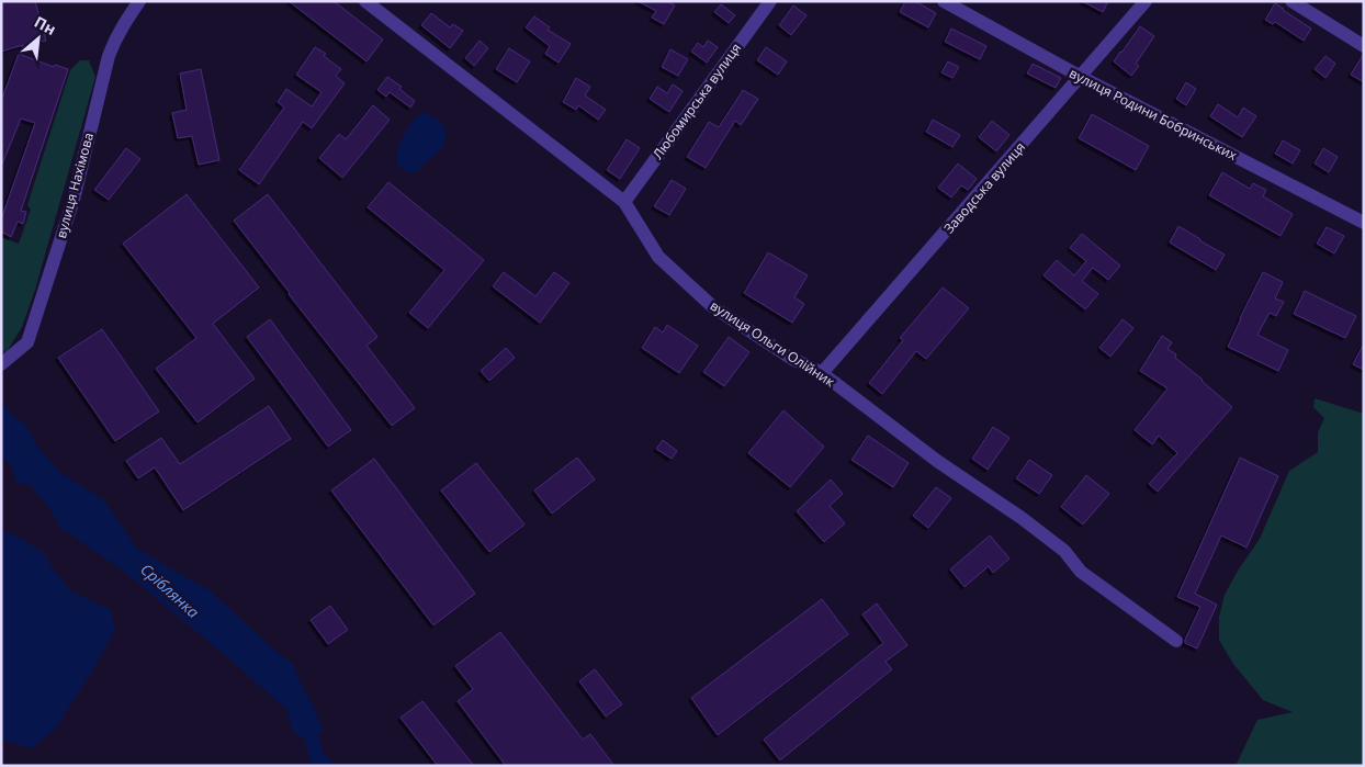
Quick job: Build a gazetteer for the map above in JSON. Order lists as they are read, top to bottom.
{
  "streets": {
    "street": [
      "Любомирська вулиця",
      "вулиця Родини Бобринських",
      "вулиця Нахімова",
      "Заводська вулиця",
      "вулиця Ольги Олійник"
    ]
  },
  "crossings": [
    ["Любомирська вулиця", "вулиця Ольги Олійник"],
    ["вулиця Родини Бобринських", "Заводська вулиця"],
    ["Заводська вулиця", "вулиця Ольги Олійник"]
  ],
  "water": ["Сріблянка"],
  "north": "top right"
}
